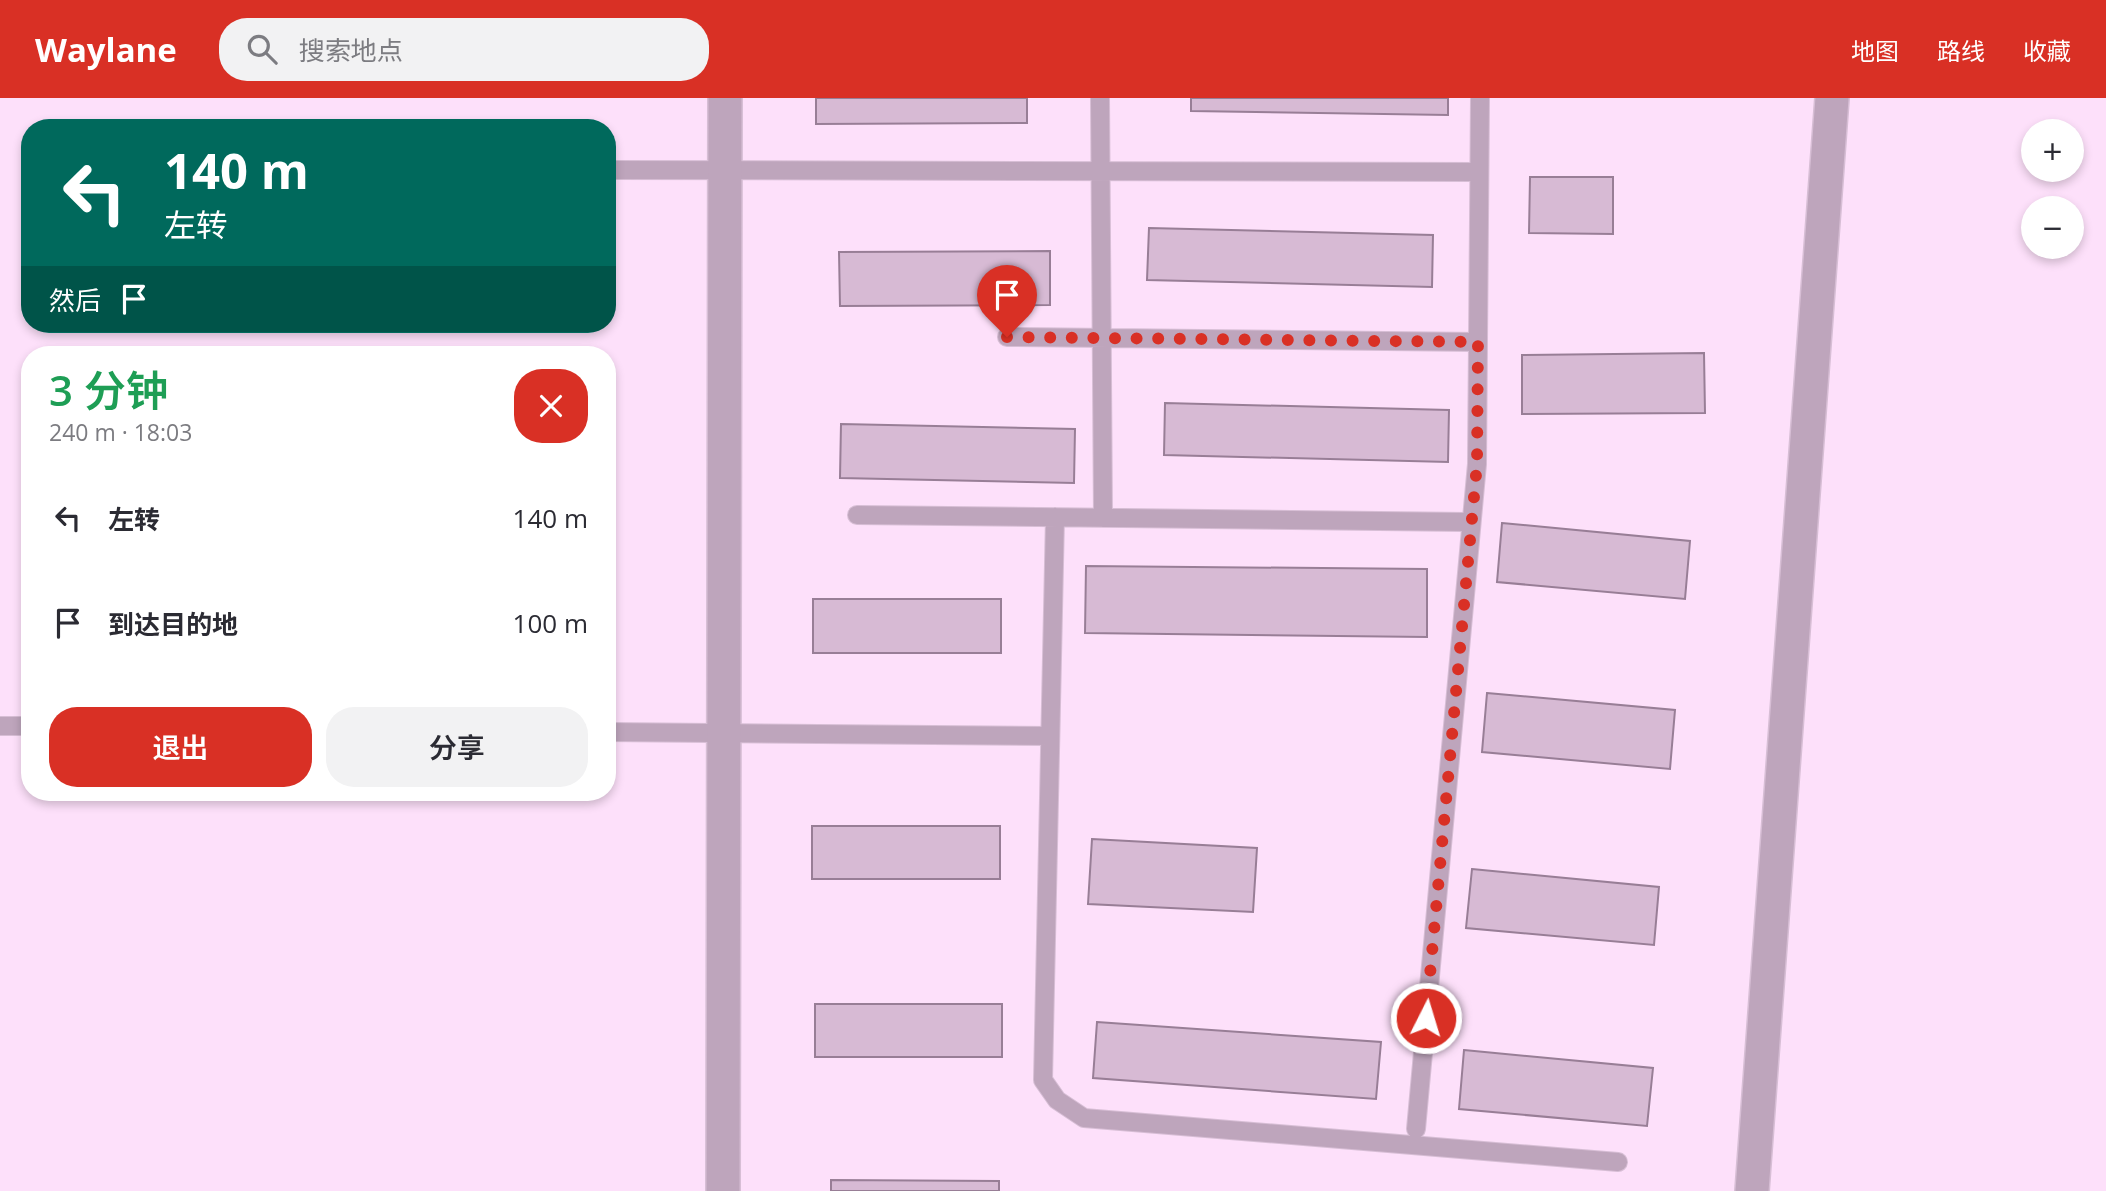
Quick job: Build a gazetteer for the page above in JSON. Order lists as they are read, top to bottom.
{
  "page": {
    "header": "Waylane",
    "search": "搜索地点",
    "nav": ["地图", "路线", "收藏"],
    "map_buttons": ["+", "−"],
    "turn": ["140 m", "左转"],
    "then": "然后",
    "heading": ["3 分钟", "240 m · 18:03"],
    "list": [
      {
        "name": "左转",
        "value": "140 m"
      },
      {
        "name": "到达目的地",
        "value": "100 m"
      }
    ],
    "buttons": ["退出", "分享"]
  }
}
